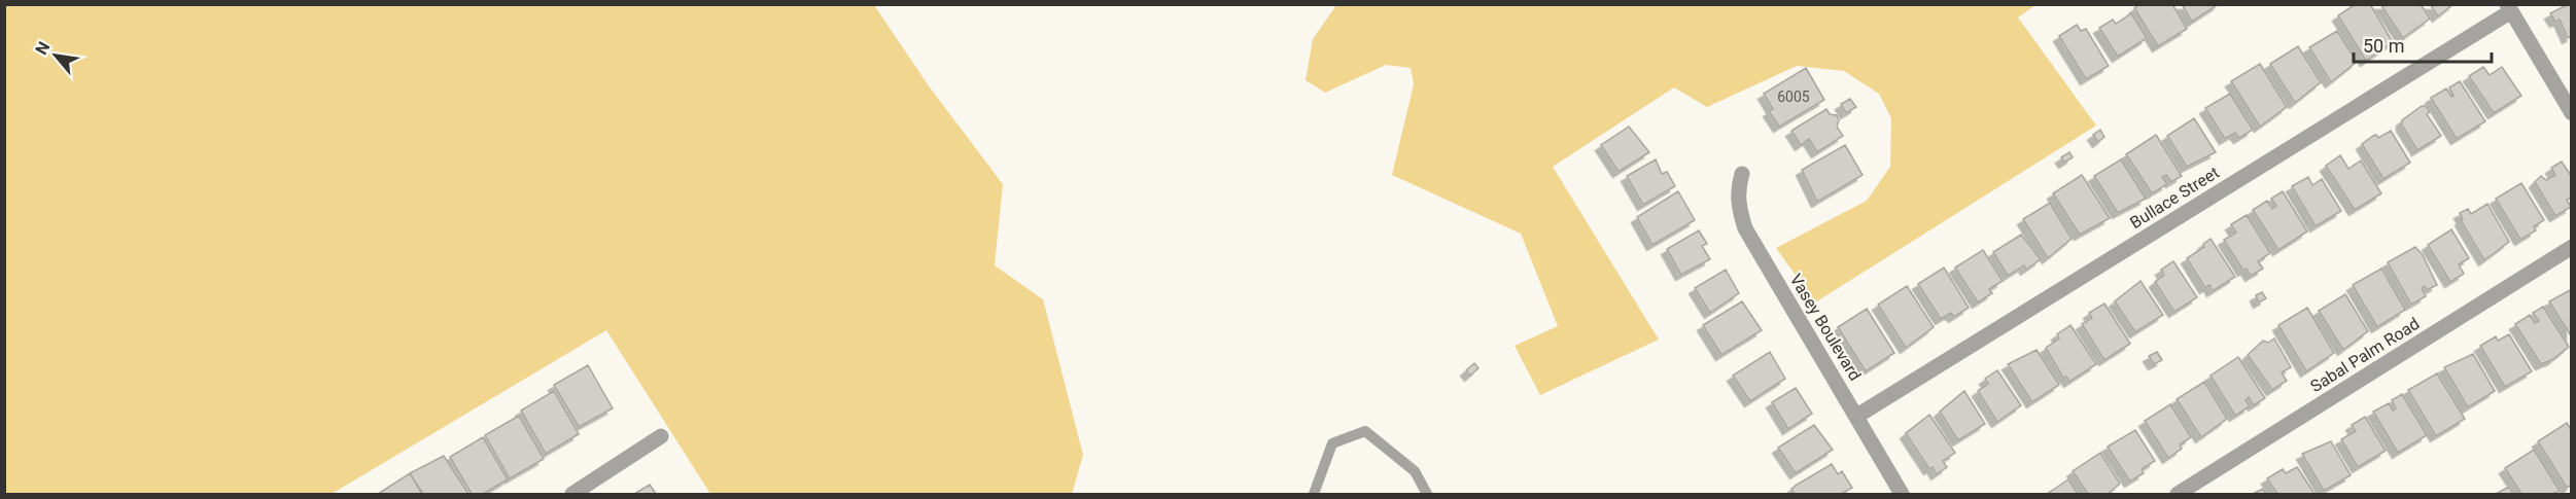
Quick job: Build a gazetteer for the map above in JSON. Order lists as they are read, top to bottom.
{
  "streets": {
    "street": ["Bullace Street", "Vasey Boulevard", "Sabal Palm Road"]
  },
  "crossings": [
    ["Bullace Street", "Vasey Boulevard"]
  ],
  "house_numbers": ["6005"],
  "scale_bar": "50 m",
  "north": "top left"
}
